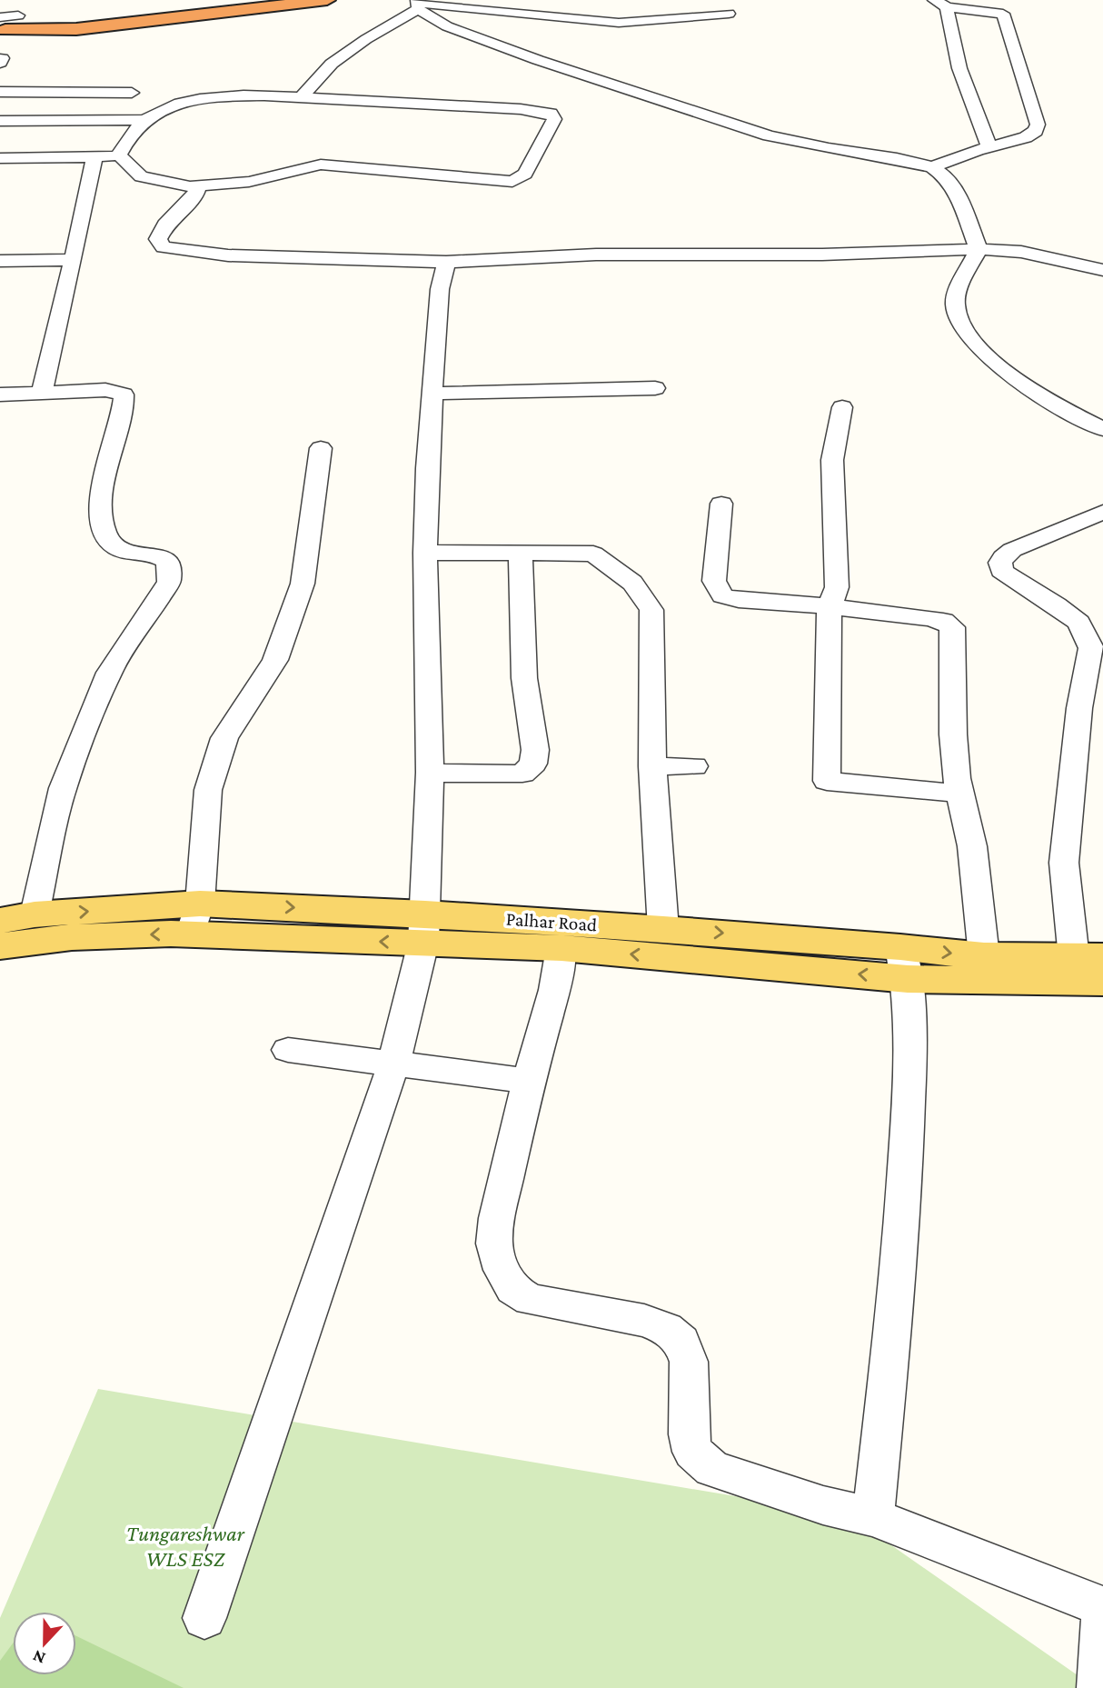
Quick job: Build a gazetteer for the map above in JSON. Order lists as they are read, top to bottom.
{
  "streets": {
    "main road": ["Palhar Road"]
  },
  "parks": ["Tungareshwar WLS ESZ"],
  "north": "bottom"
}
